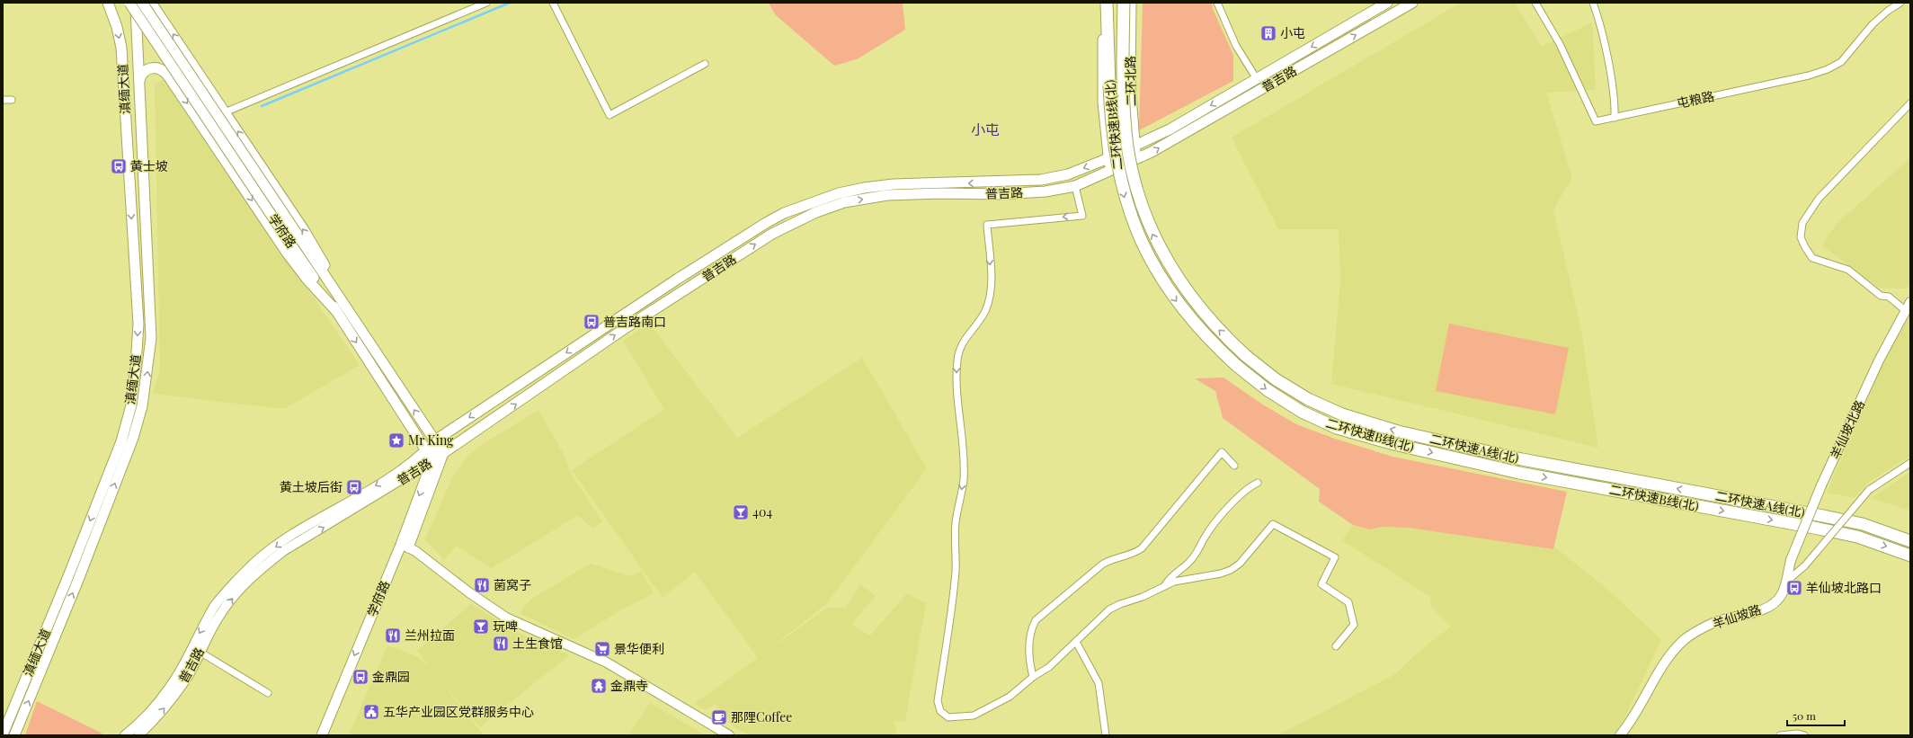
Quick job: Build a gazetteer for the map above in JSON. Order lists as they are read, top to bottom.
{
  "streets": {
    "highway": ["二环快速B线(北)", "二环快速A线(北)"],
    "main road": [
      "普吉路",
      "二环北路",
      "滇缅大道",
      "学府路"
    ],
    "street": ["屯粮路", "羊仙坡北路", "羊仙坡路"]
  },
  "crossings": [
    ["普吉路", "二环北路"],
    ["普吉路", "学府路"],
    ["羊仙坡北路", "羊仙坡路"]
  ],
  "one_way": ["二环快速B线(北)", "二环快速A线(北)"],
  "districts": ["小屯"],
  "places": {
    "building": ["小屯"],
    "bus stop": [
      "黄士坡",
      "普吉路南口",
      "黄土坡后街",
      "羊仙坡北路口",
      "金鼎园"
    ],
    "place": ["Mr King"],
    "bar": ["404", "玩啤"],
    "restaurant": ["菌窝子", "兰州拉面", "土生食馆"],
    "supermarket": ["景华便利"],
    "temple": ["金鼎寺"],
    "public building": ["五华产业园区党群服务中心"],
    "cafe": ["那䧉Coffee"]
  },
  "scale_bar": "50 m"
}
